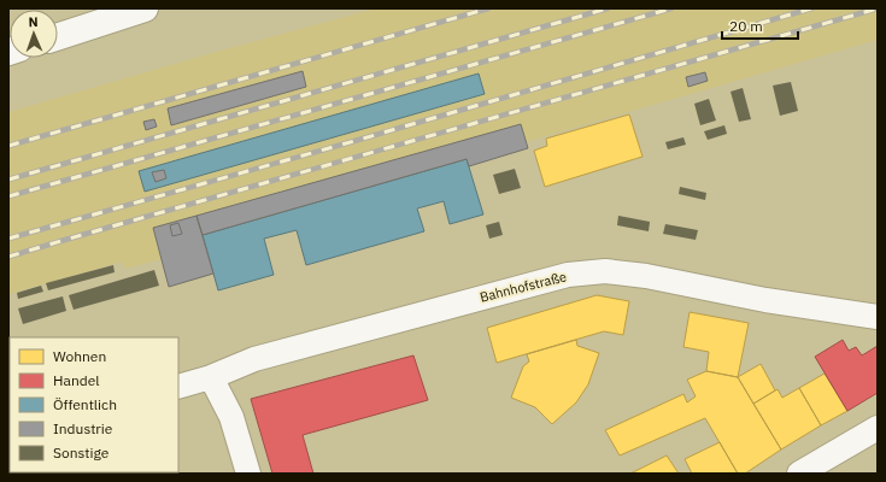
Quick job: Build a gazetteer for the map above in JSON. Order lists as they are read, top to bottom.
{
  "streets": {
    "street": ["Bahnhofstraße"]
  },
  "legend": [
    "Wohnen",
    "Handel",
    "Öffentlich",
    "Industrie",
    "Sonstige"
  ],
  "scale_bar": "20 m",
  "north": "top"
}
